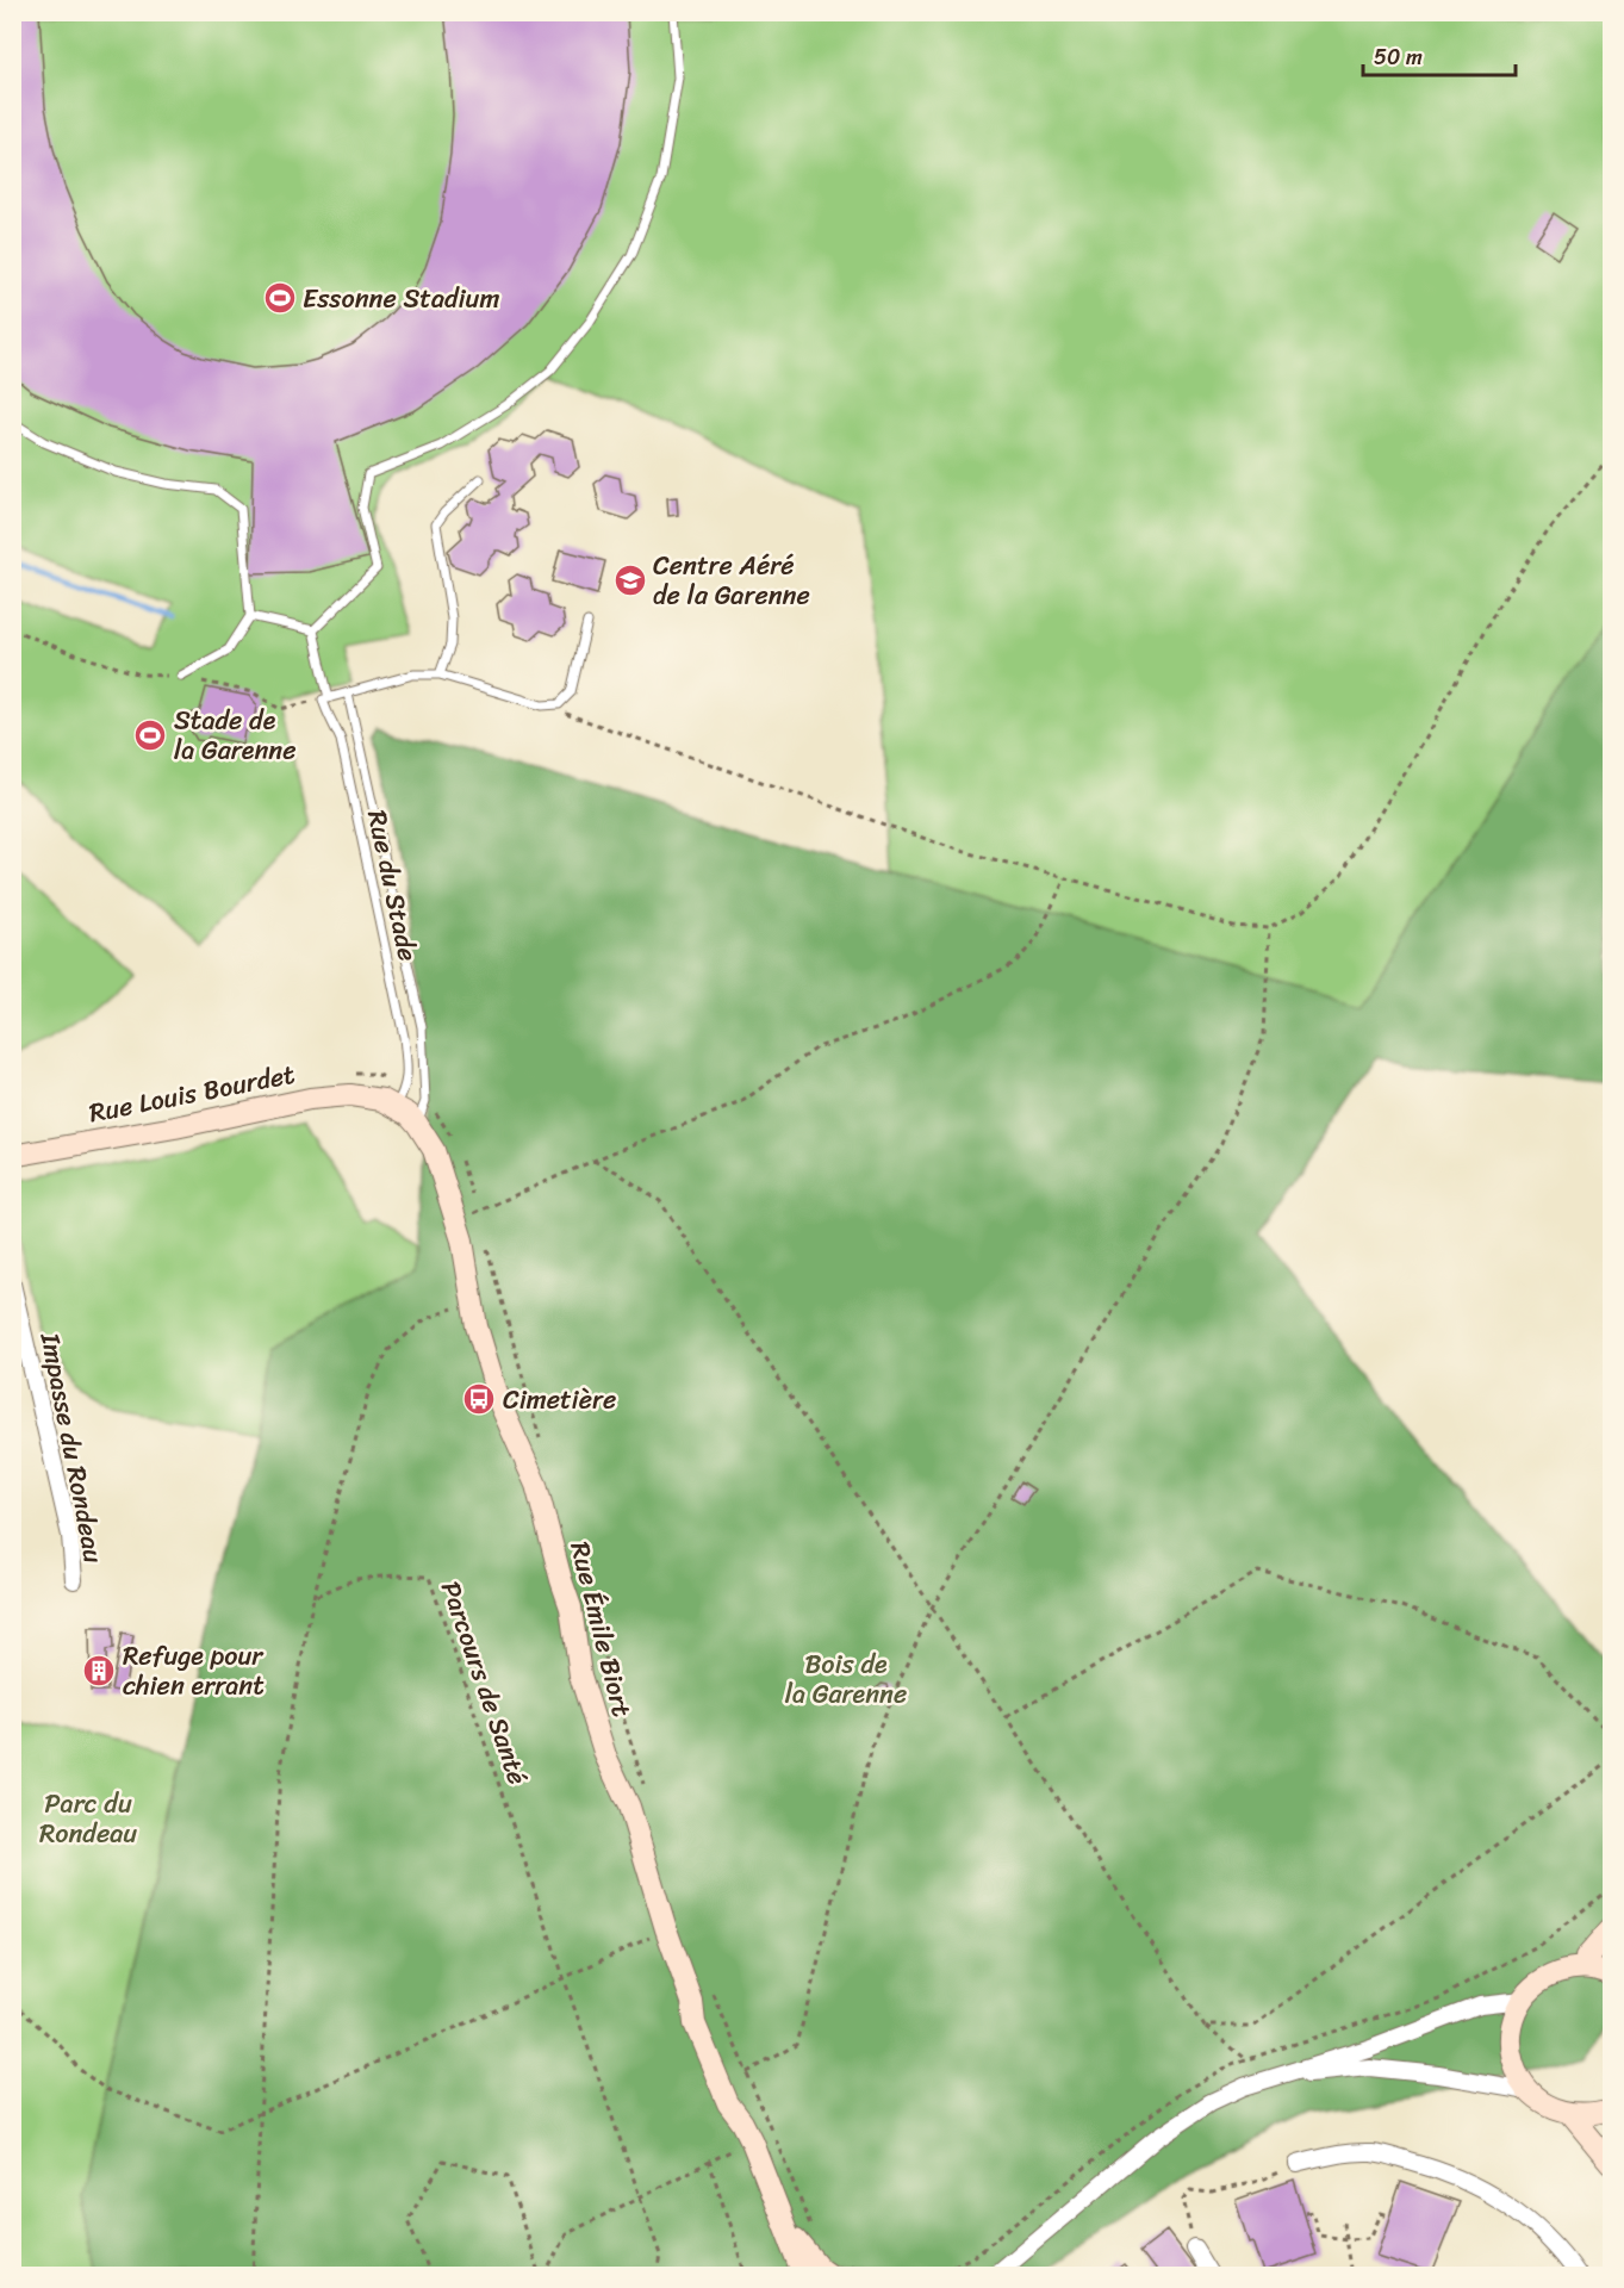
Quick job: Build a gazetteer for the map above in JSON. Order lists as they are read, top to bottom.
{
  "streets": {
    "street": ["Rue Louis Bourdet", "Impasse du Rondeau", "Rue Émile Biort"],
    "lane": ["Rue du Stade"],
    "path": ["Parcours de Santé"]
  },
  "crossings": [
    ["Rue du Stade", "Rue Émile Biort"],
    ["Rue Louis Bourdet", "Rue Émile Biort"]
  ],
  "parks": ["Bois de la Garenne", "Parc du Rondeau"],
  "places": {
    "sports": ["Essonne Stadium", "Stade de la Garenne"],
    "school or university": ["Centre Aéré de la Garenne"],
    "bus stop": ["Cimetière"],
    "building": ["Refuge pour chien errant"]
  },
  "scale_bar": "50 m"
}
